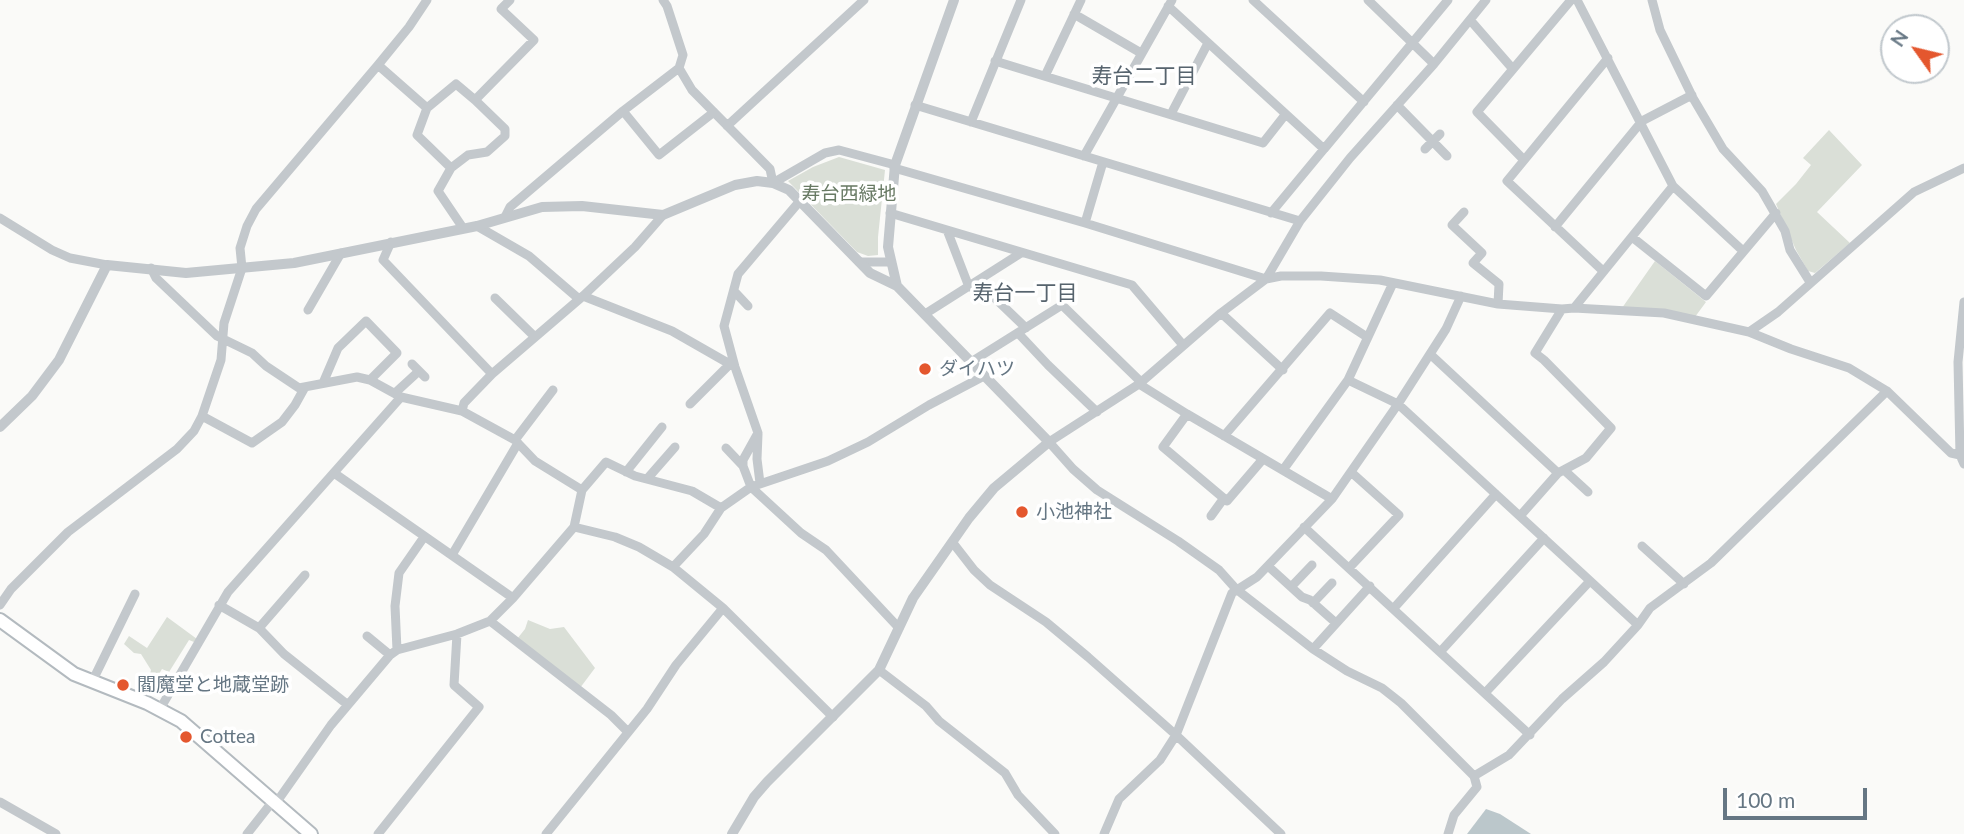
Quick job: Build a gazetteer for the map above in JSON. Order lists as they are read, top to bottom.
{
  "districts": ["寿台二丁目", "寿台一丁目"],
  "parks": ["寿台西緑地"],
  "places": [
    "ダイハツ",
    "小池神社",
    "閻魔堂と地蔵堂跡",
    "Cottea"
  ],
  "scale_bar": "100 m",
  "north": "top left"
}
